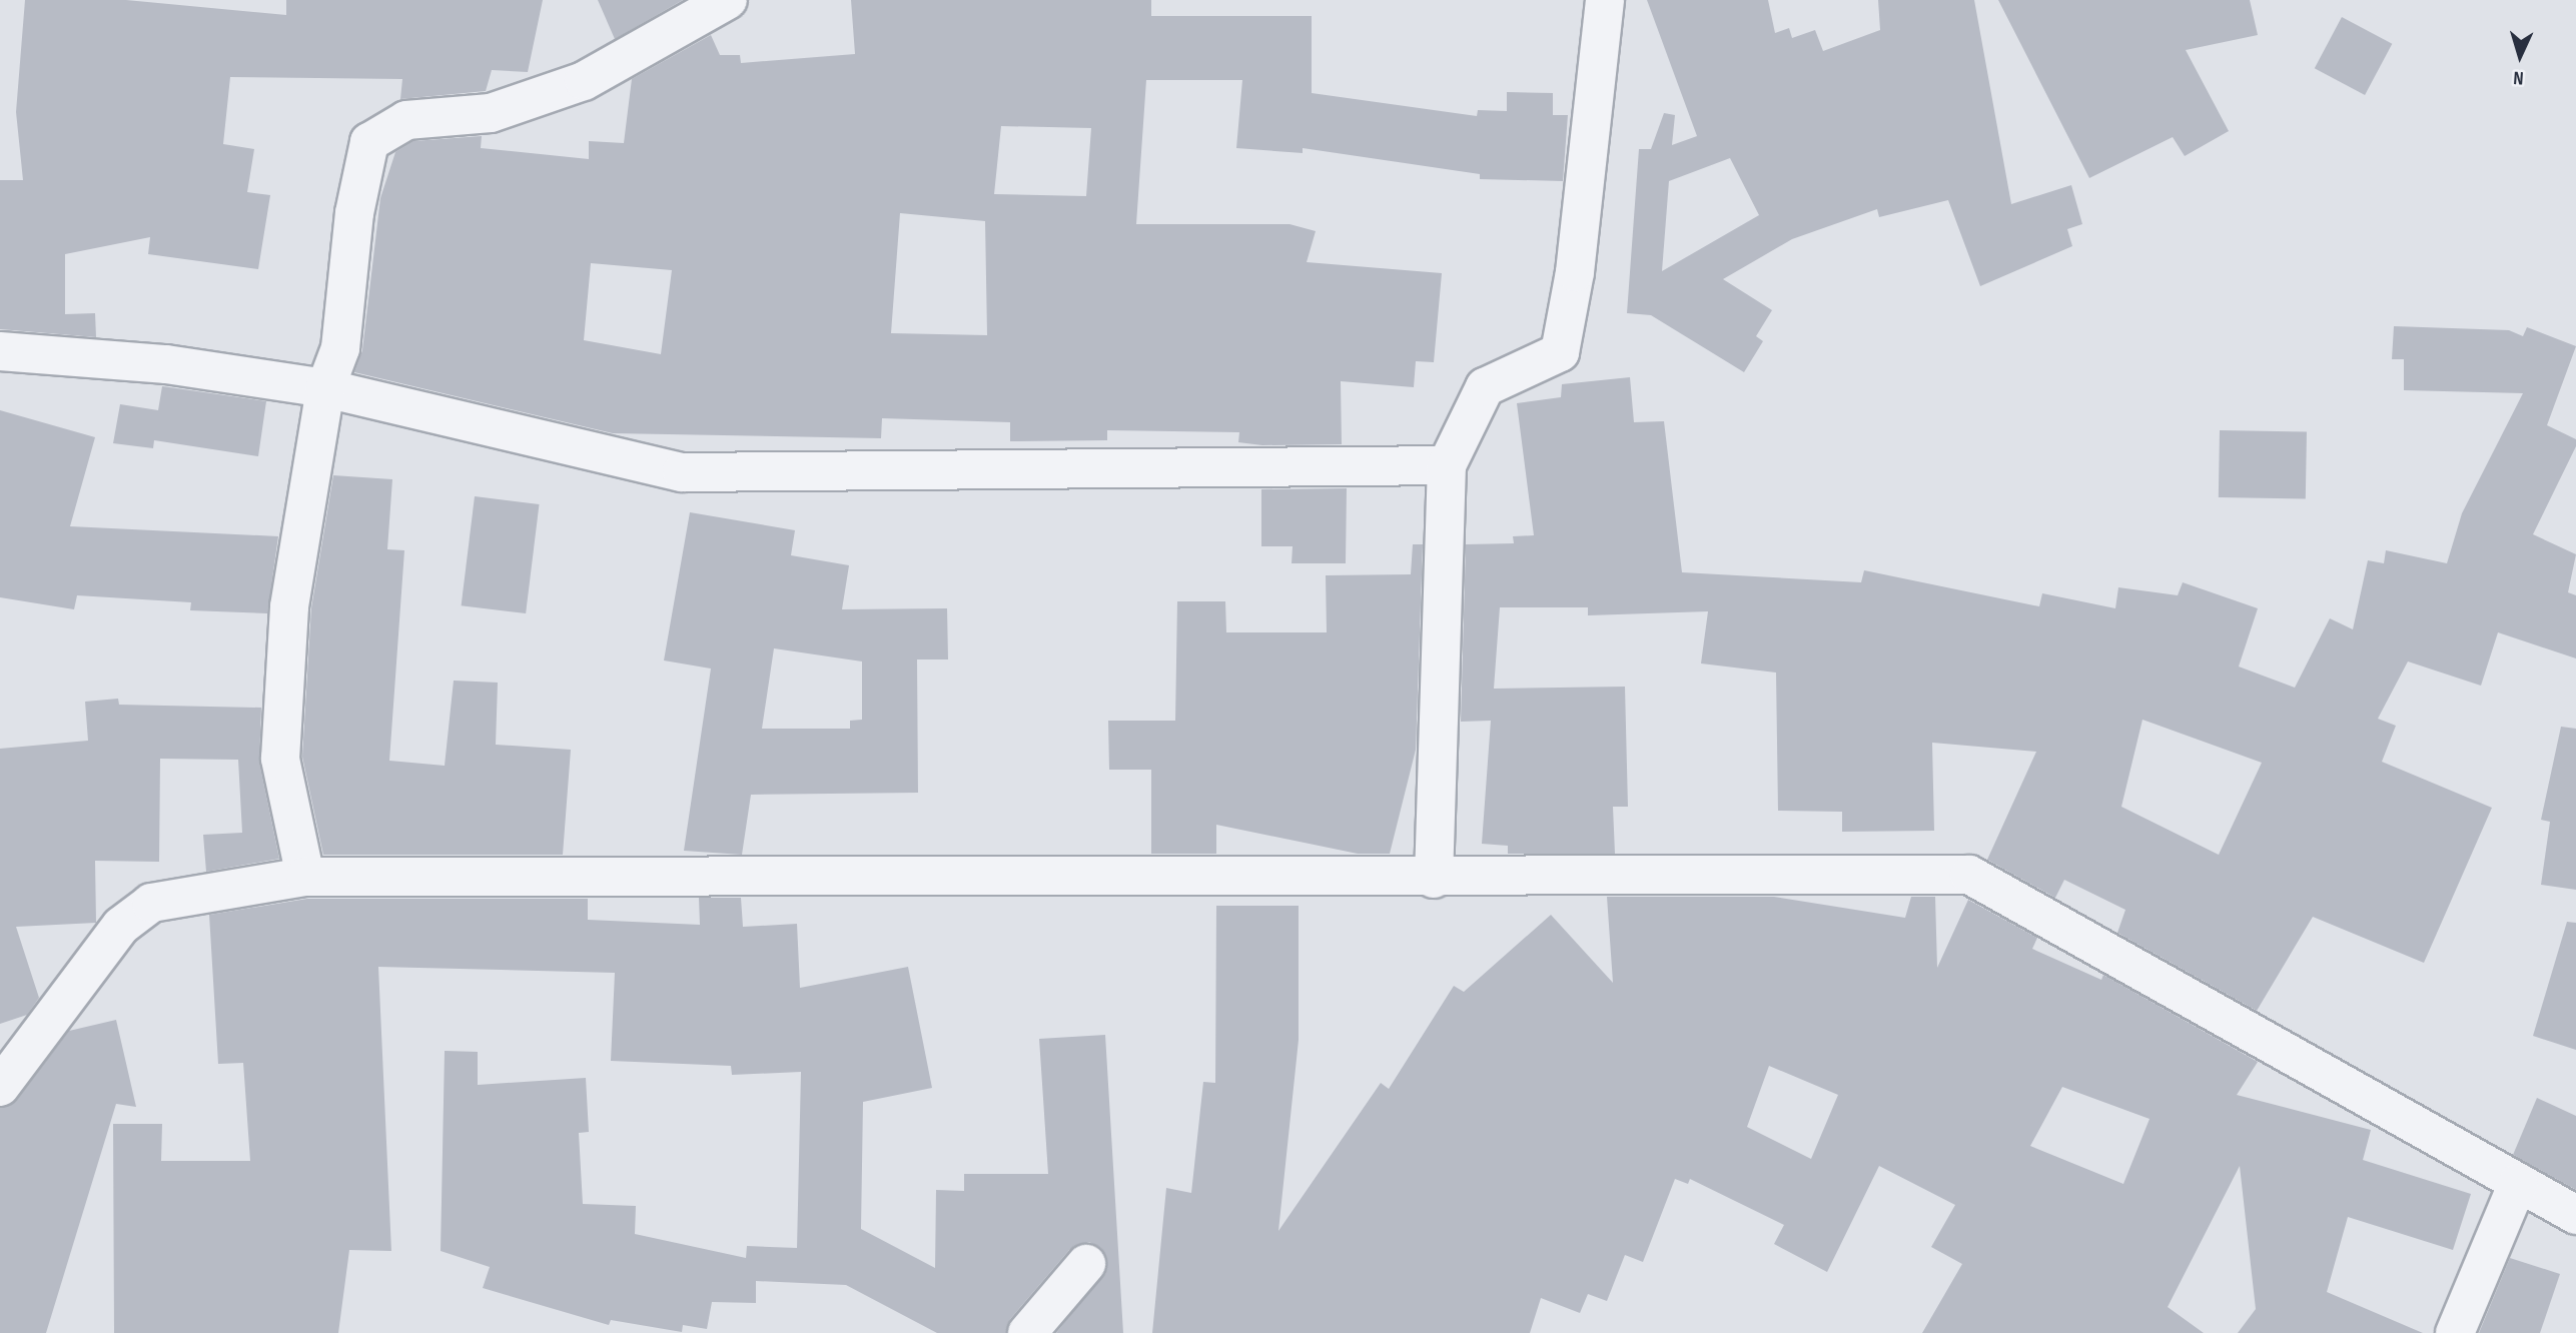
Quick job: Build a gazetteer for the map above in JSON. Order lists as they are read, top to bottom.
{
  "north": "bottom"
}
